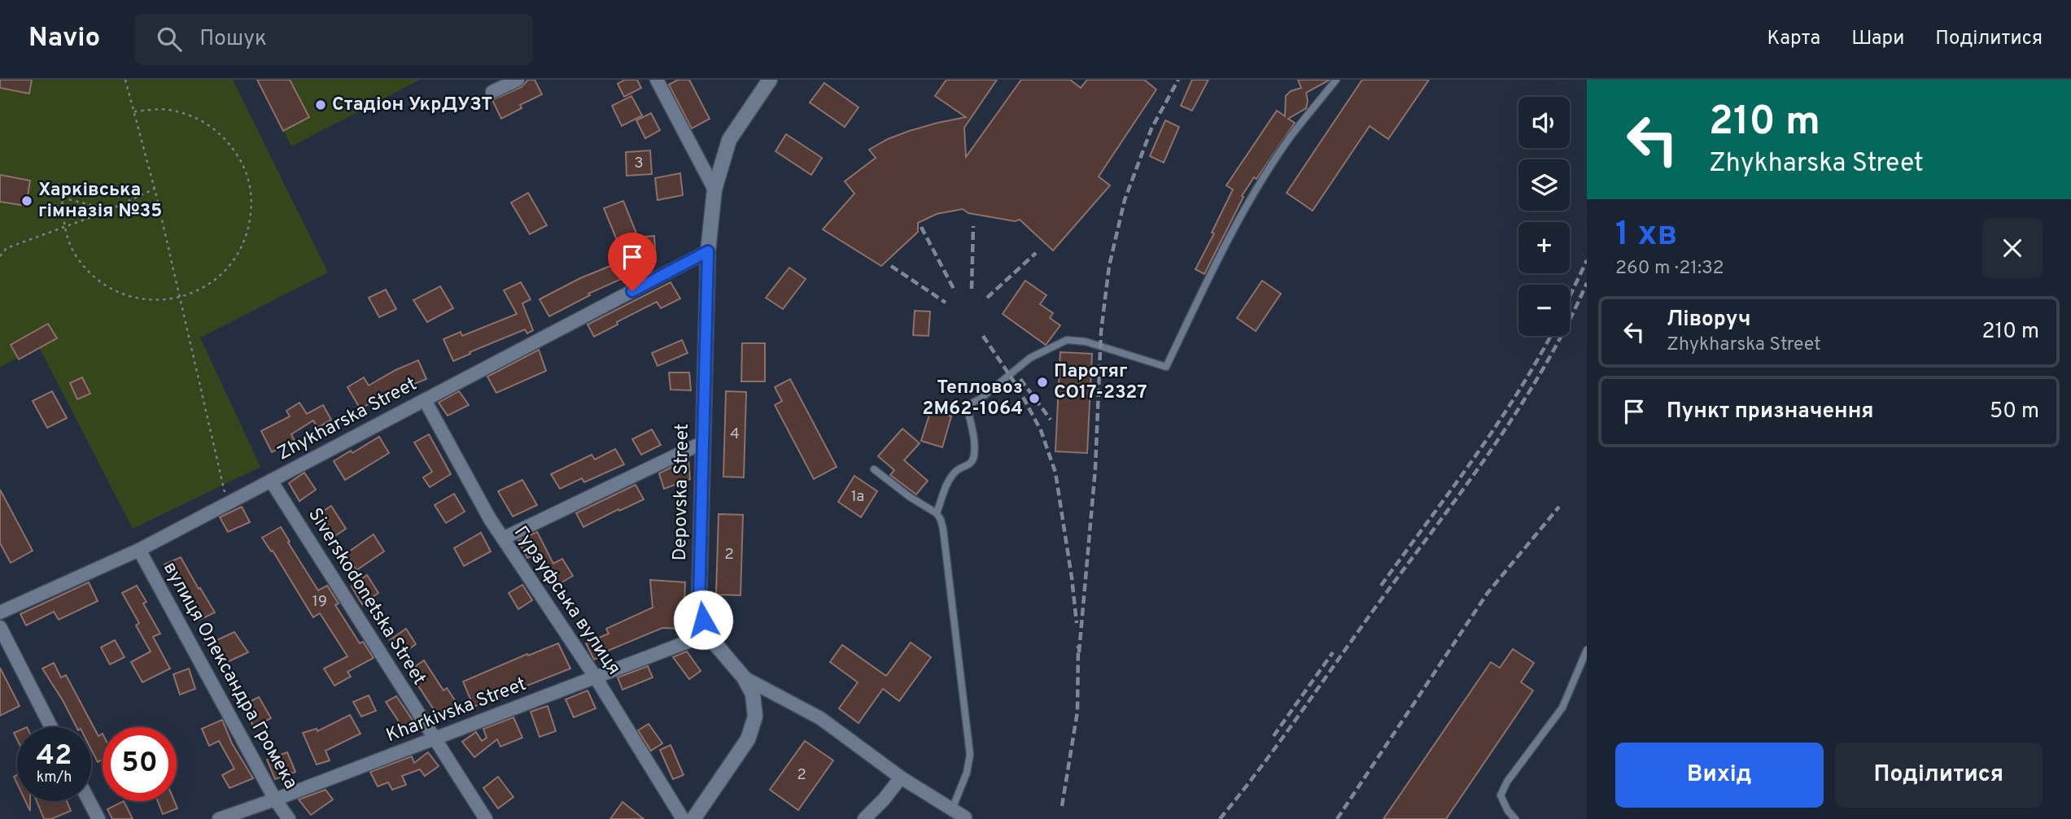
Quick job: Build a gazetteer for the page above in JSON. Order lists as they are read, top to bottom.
{
  "streets": {
    "main road": ["Depovska Street"],
    "street": [
      "Zhykharska Street",
      "Siverskodonetska Street",
      "Гурзуфська вулиця",
      "вулиця Олександра Громека",
      "Kharkivska Street"
    ]
  },
  "crossings": [
    ["Zhykharska Street", "Depovska Street"],
    ["Zhykharska Street", "Siverskodonetska Street"],
    ["Zhykharska Street", "Гурзуфська вулиця"],
    ["Zhykharska Street", "вулиця Олександра Громека"],
    ["Depovska Street", "Kharkivska Street"],
    ["Siverskodonetska Street", "Kharkivska Street"],
    ["Гурзуфська вулиця", "Kharkivska Street"],
    ["вулиця Олександра Громека", "Kharkivska Street"]
  ],
  "places": [
    "Стадіон УкрДУЗТ",
    "Харківська гімназія №35",
    "Паротяг СО17-2327",
    "Тепловоз 2М62-1064"
  ],
  "house_numbers": [
    "3",
    "4",
    "1а",
    "2",
    "19",
    "2"
  ],
  "page": {
    "header": "Navio",
    "search": "Пошук",
    "nav": ["Карта", "Шари", "Поділитися"],
    "turn": ["210 m", "Zhykharska Street"],
    "map_buttons": ["+", "−"],
    "heading": ["1 хв", "260 m · 21:32"],
    "list": [
      {
        "name": "Ліворуч",
        "note": "Zhykharska Street",
        "value": "210 m"
      },
      {
        "name": "Пункт призначення",
        "value": "50 m"
      }
    ],
    "speed": "42 km/h",
    "limit": "50",
    "buttons": ["Вихід", "Поділитися"]
  }
}
